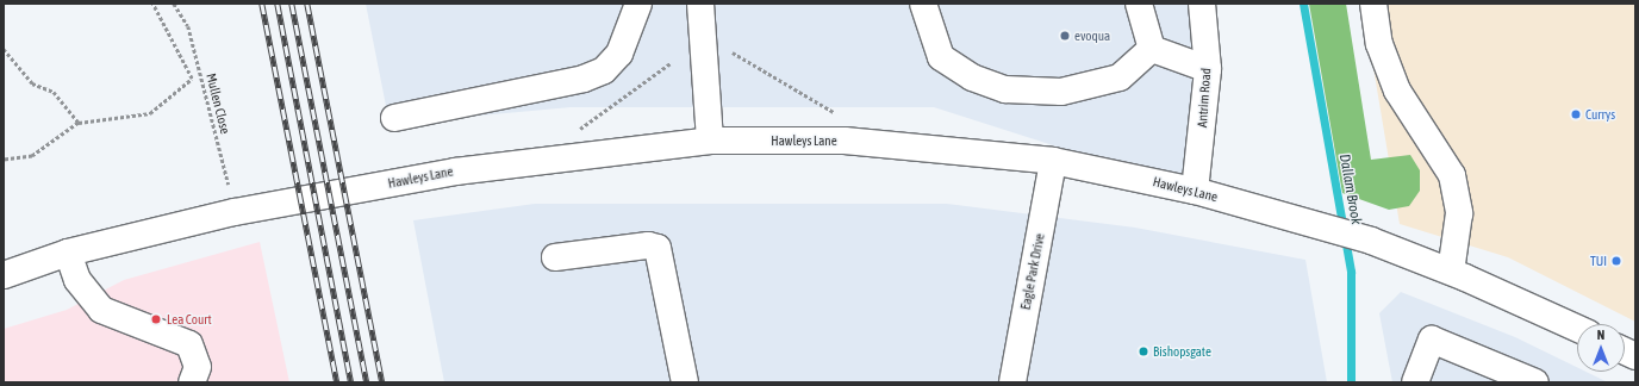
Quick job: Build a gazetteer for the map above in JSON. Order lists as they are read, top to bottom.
{
  "streets": {
    "street": ["Antrim Road", "Hawleys Lane", "Eagle Park Drive"],
    "path": ["Mullen Close"]
  },
  "crossings": [
    ["Antrim Road", "Hawleys Lane"],
    ["Mullen Close", "Hawleys Lane"],
    ["Hawleys Lane", "Eagle Park Drive"]
  ],
  "water": ["Dallam Brook"],
  "places": [
    "evoqua",
    "Currys",
    "TUI",
    "Lea Court",
    "Bishopsgate"
  ],
  "north": "top"
}
